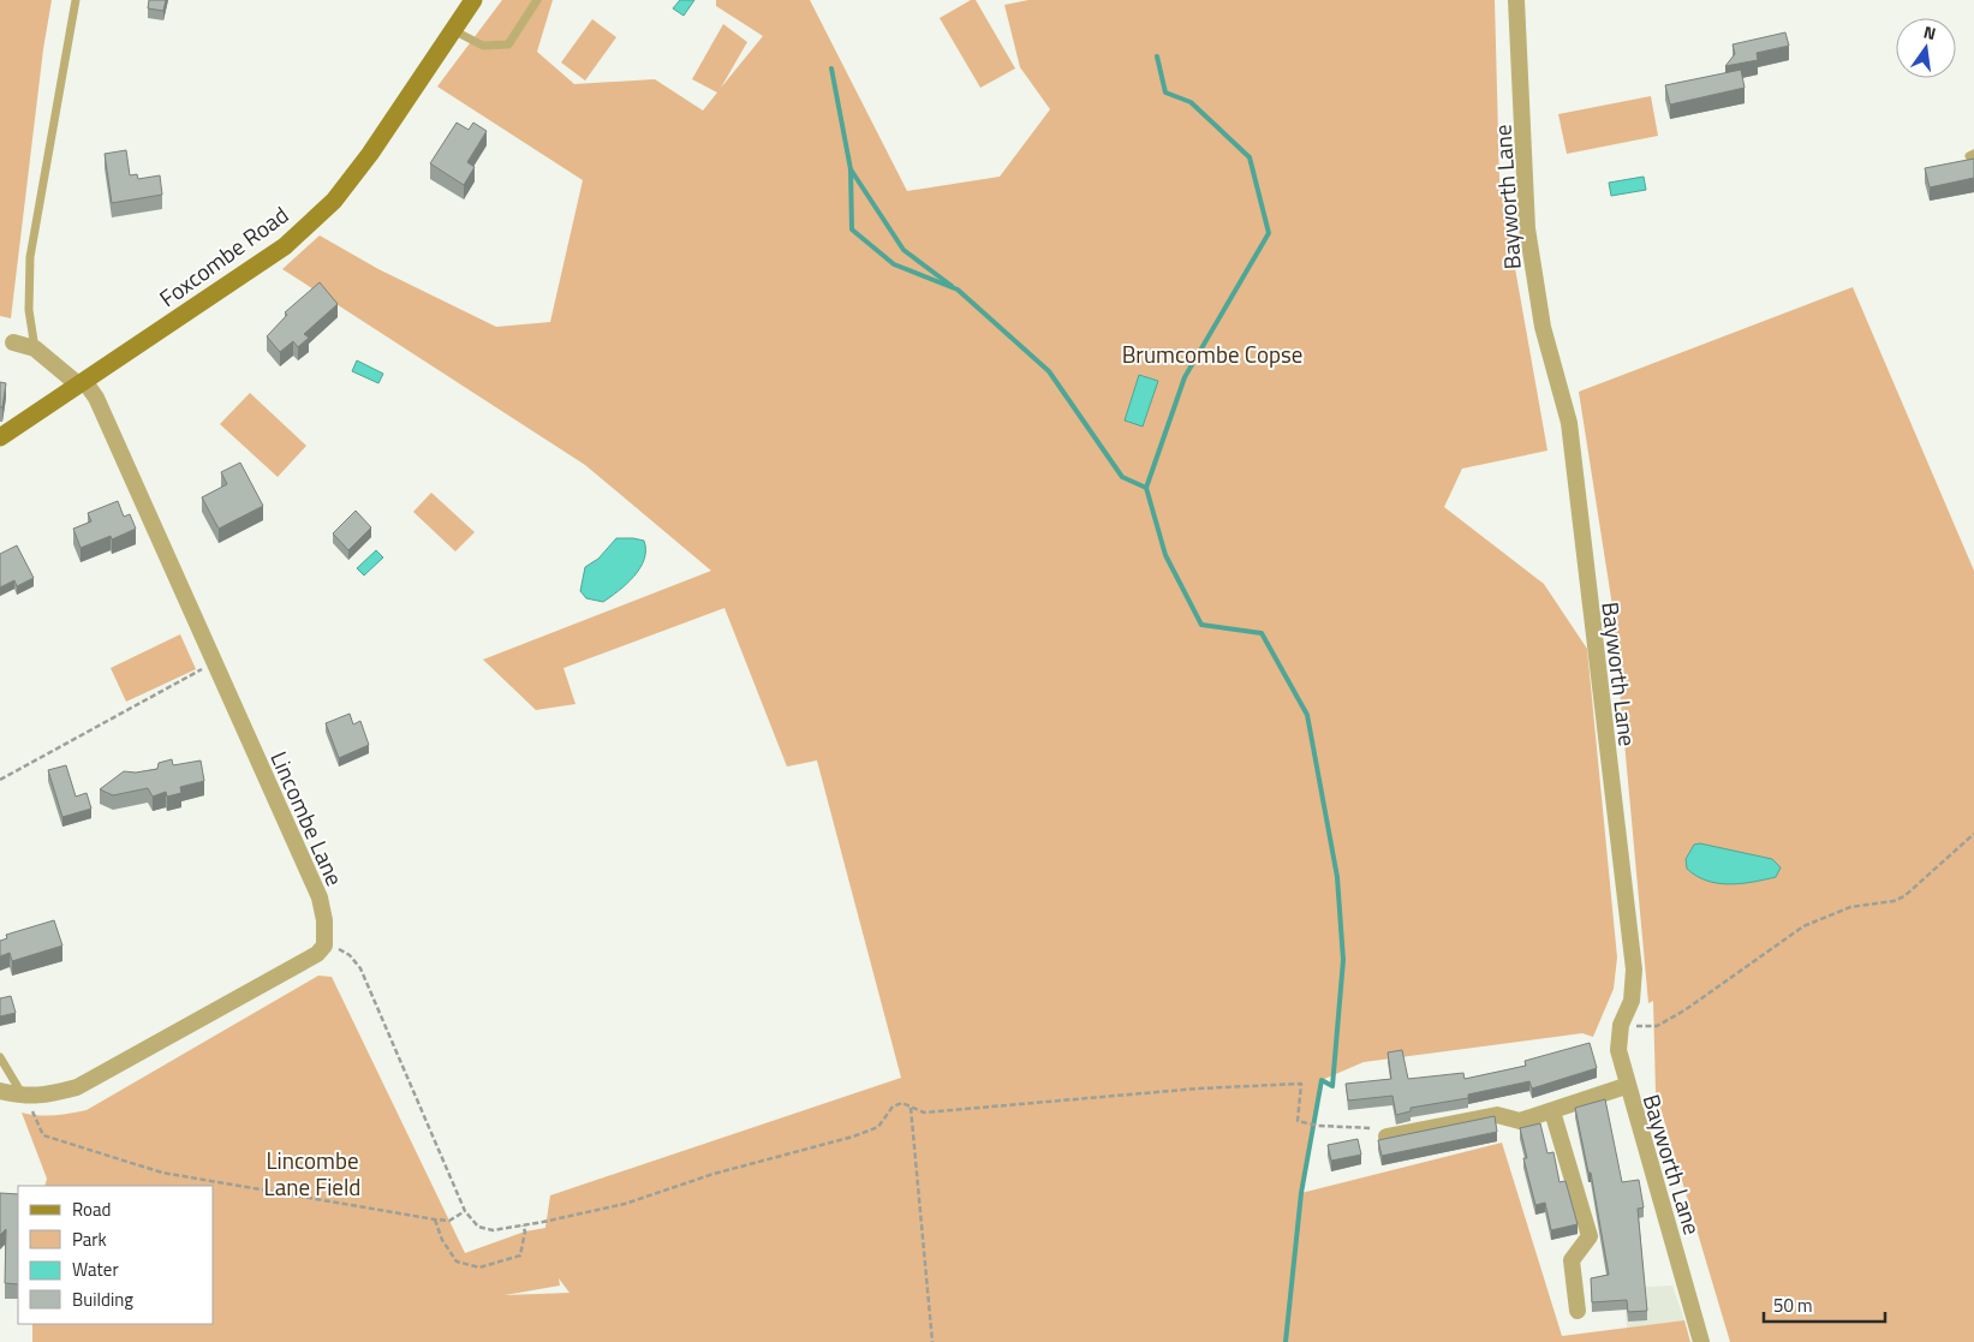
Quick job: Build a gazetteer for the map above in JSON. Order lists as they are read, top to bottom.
{
  "streets": {
    "street": ["Bayworth Lane", "Foxcombe Road", "Lincombe Lane"]
  },
  "crossings": [
    ["Foxcombe Road", "Lincombe Lane"]
  ],
  "parks": ["Brumcombe Copse", "Lincombe Lane Field"],
  "legend": [
    "Road",
    "Park",
    "Water",
    "Building"
  ],
  "scale_bar": "50 m",
  "north": "top"
}
